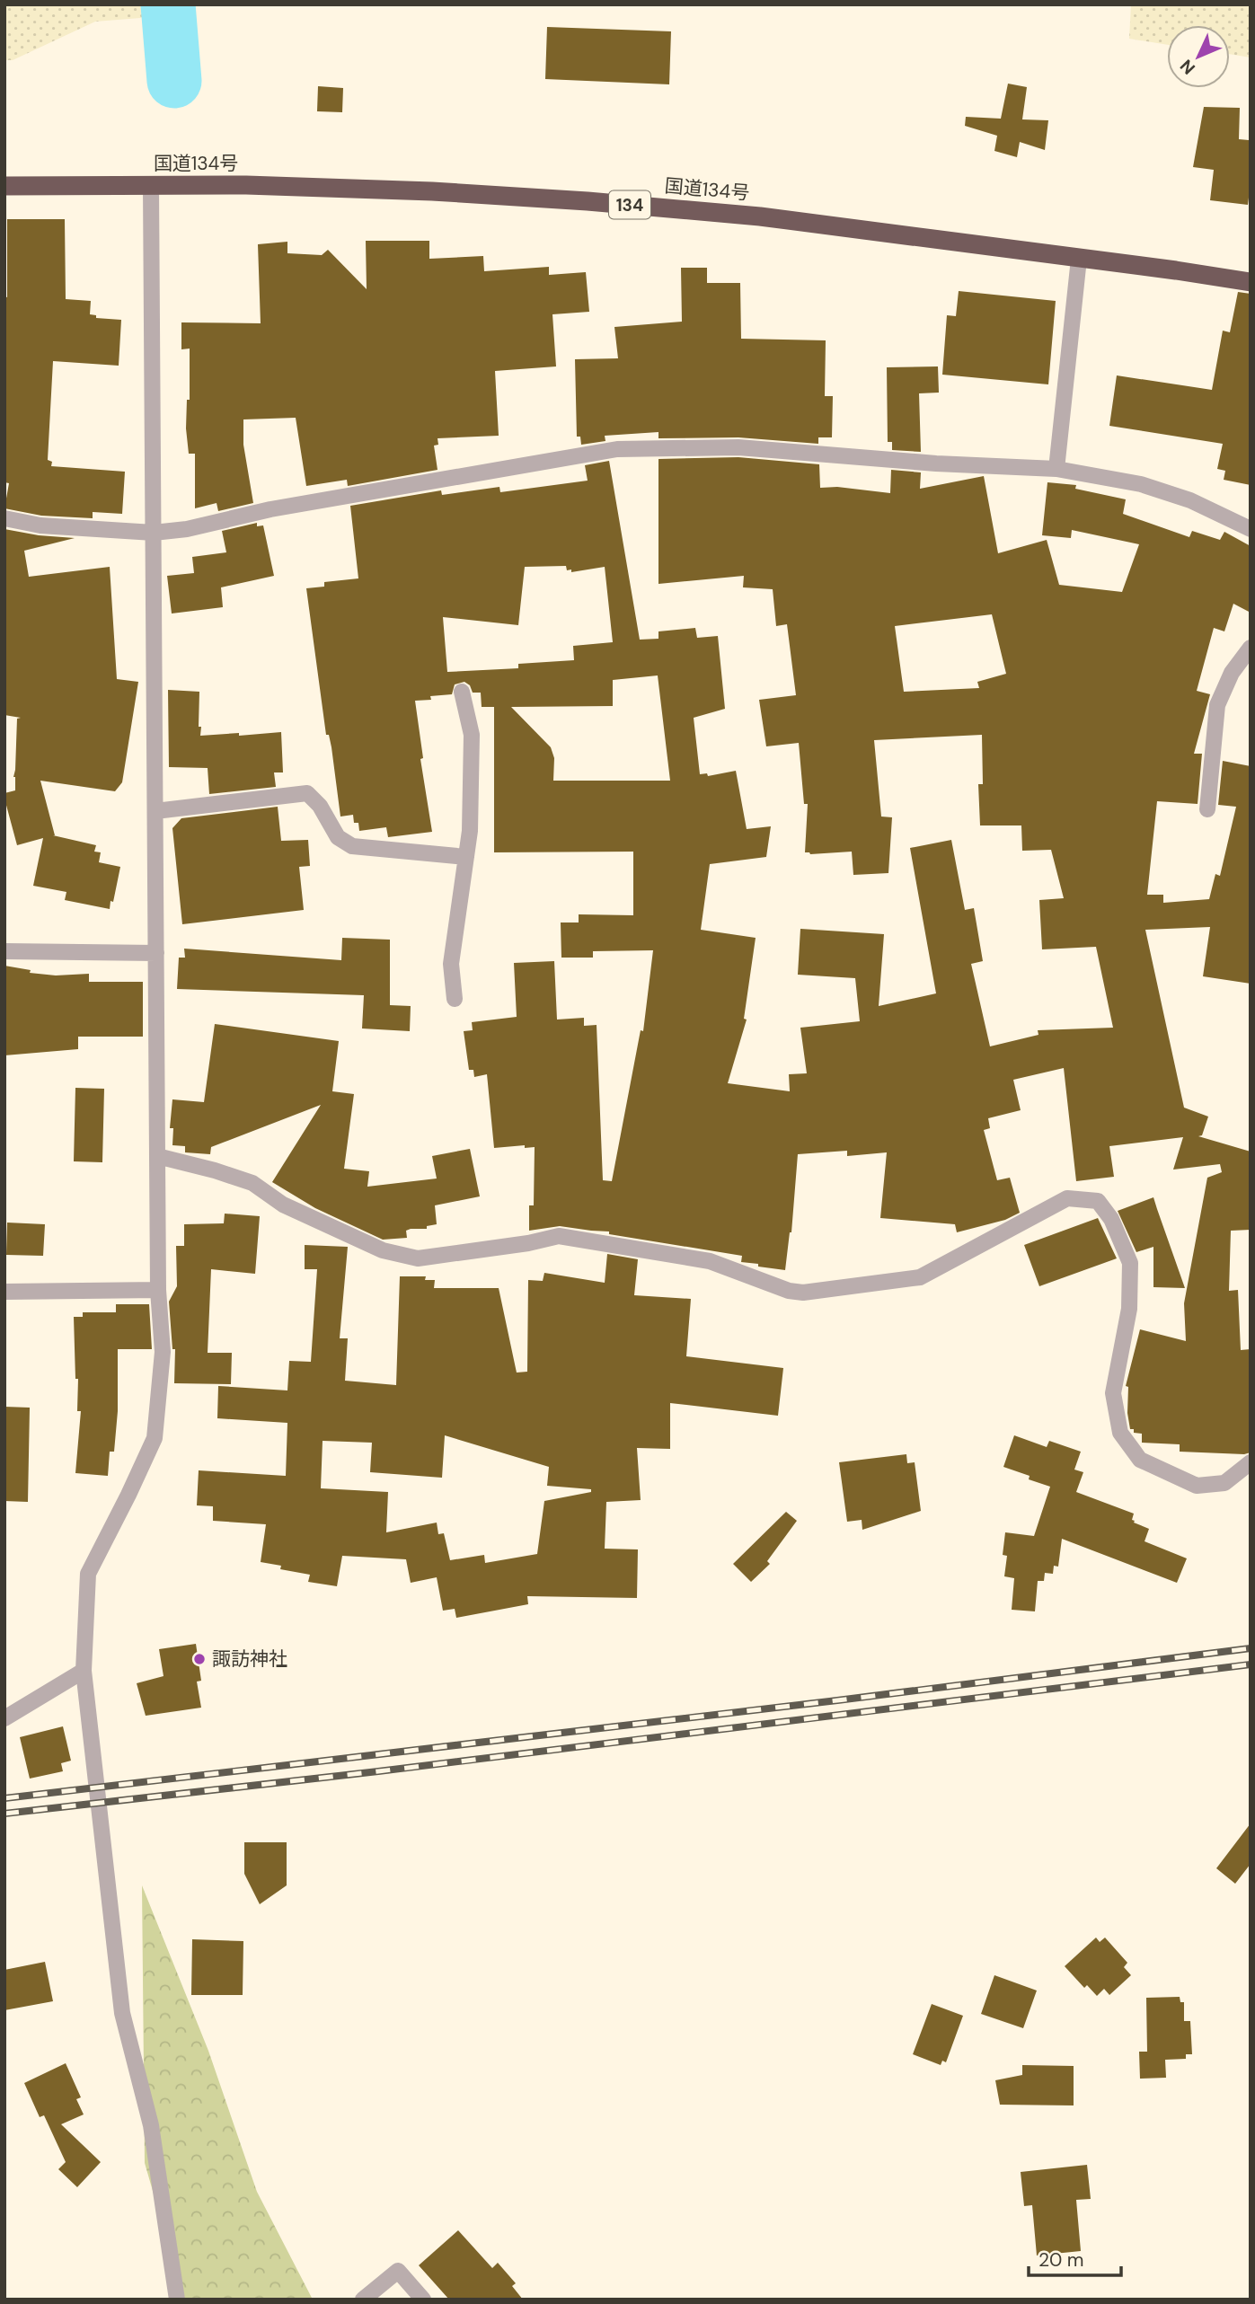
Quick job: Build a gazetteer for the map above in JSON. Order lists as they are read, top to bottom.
{
  "streets": {
    "highway": ["国道134号", "134"]
  },
  "places": ["諏訪神社"],
  "scale_bar": "20 m",
  "north": "bottom left"
}
